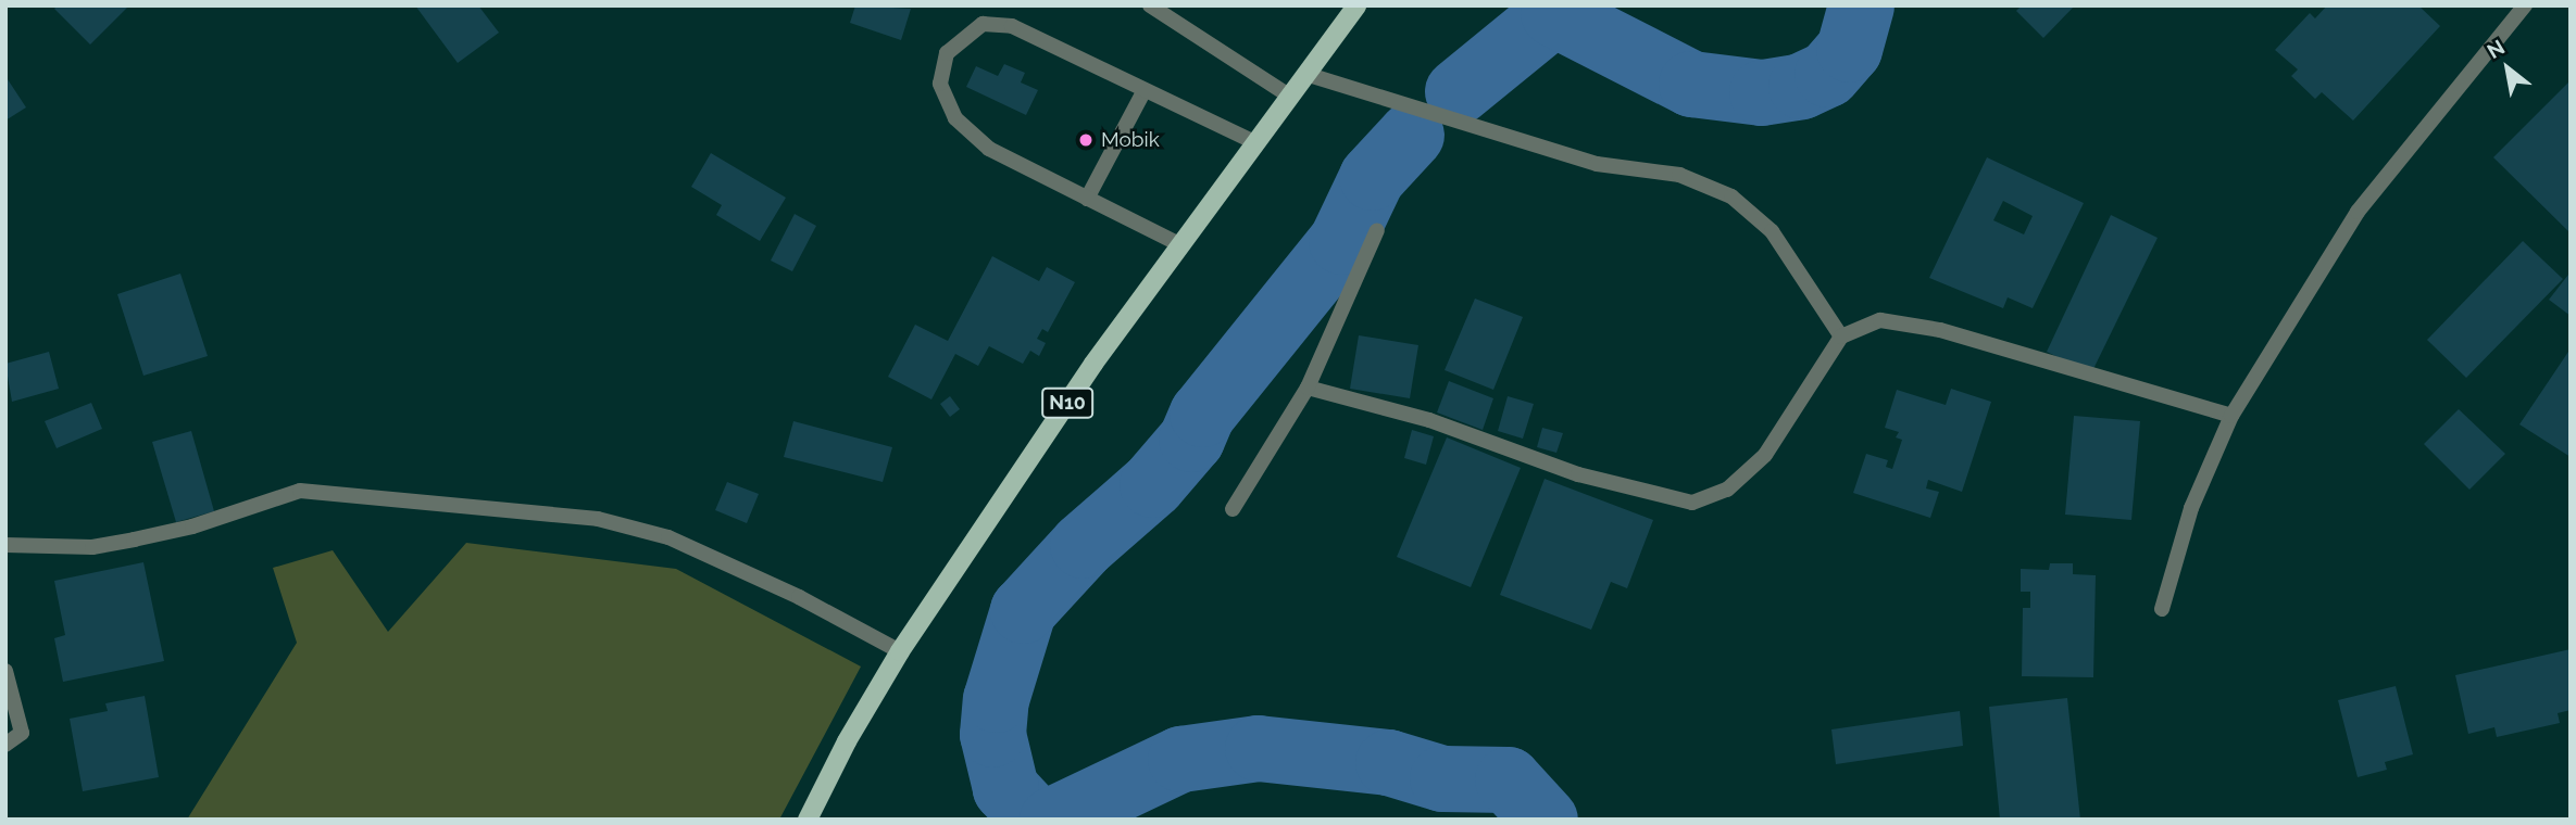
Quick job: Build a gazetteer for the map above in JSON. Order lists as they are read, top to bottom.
{
  "streets": {
    "main road": ["N10"]
  },
  "places": ["Mobik"],
  "north": "top left"
}
